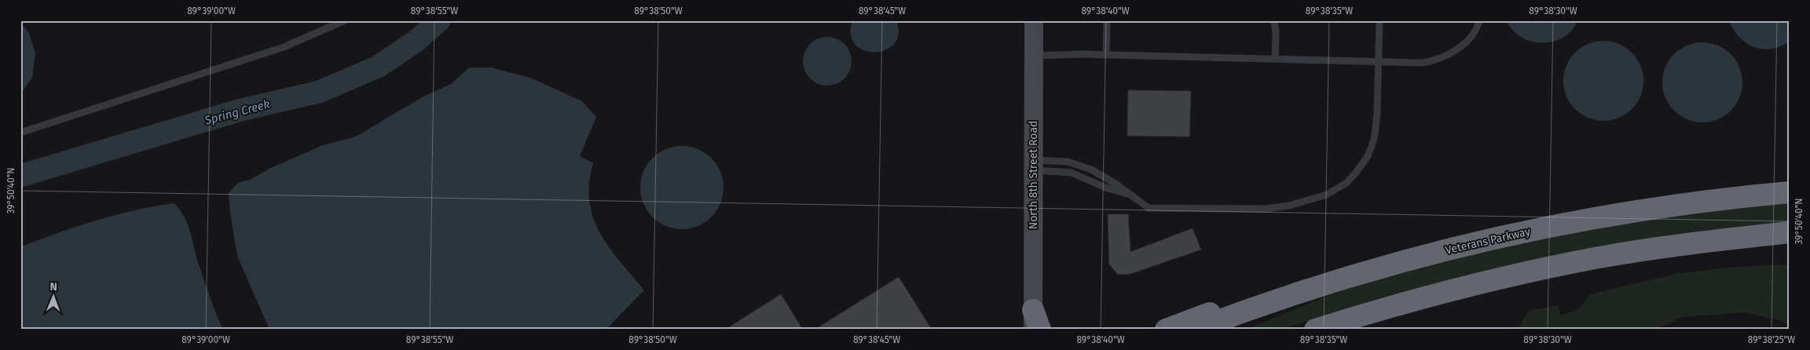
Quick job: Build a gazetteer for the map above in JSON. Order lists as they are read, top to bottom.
{
  "streets": {
    "highway": ["Veterans Parkway"],
    "street": ["North 8th Street Road"]
  },
  "water": ["Spring Creek"],
  "north": "top",
  "coordinates": [
    "89°39'00\"W",
    "89°38'55\"W",
    "89°38'50\"W",
    "89°38'45\"W",
    "89°38'40\"W",
    "89°38'35\"W",
    "89°38'30\"W",
    "39°50'40\"N",
    "89°38'25\"W"
  ]
}
